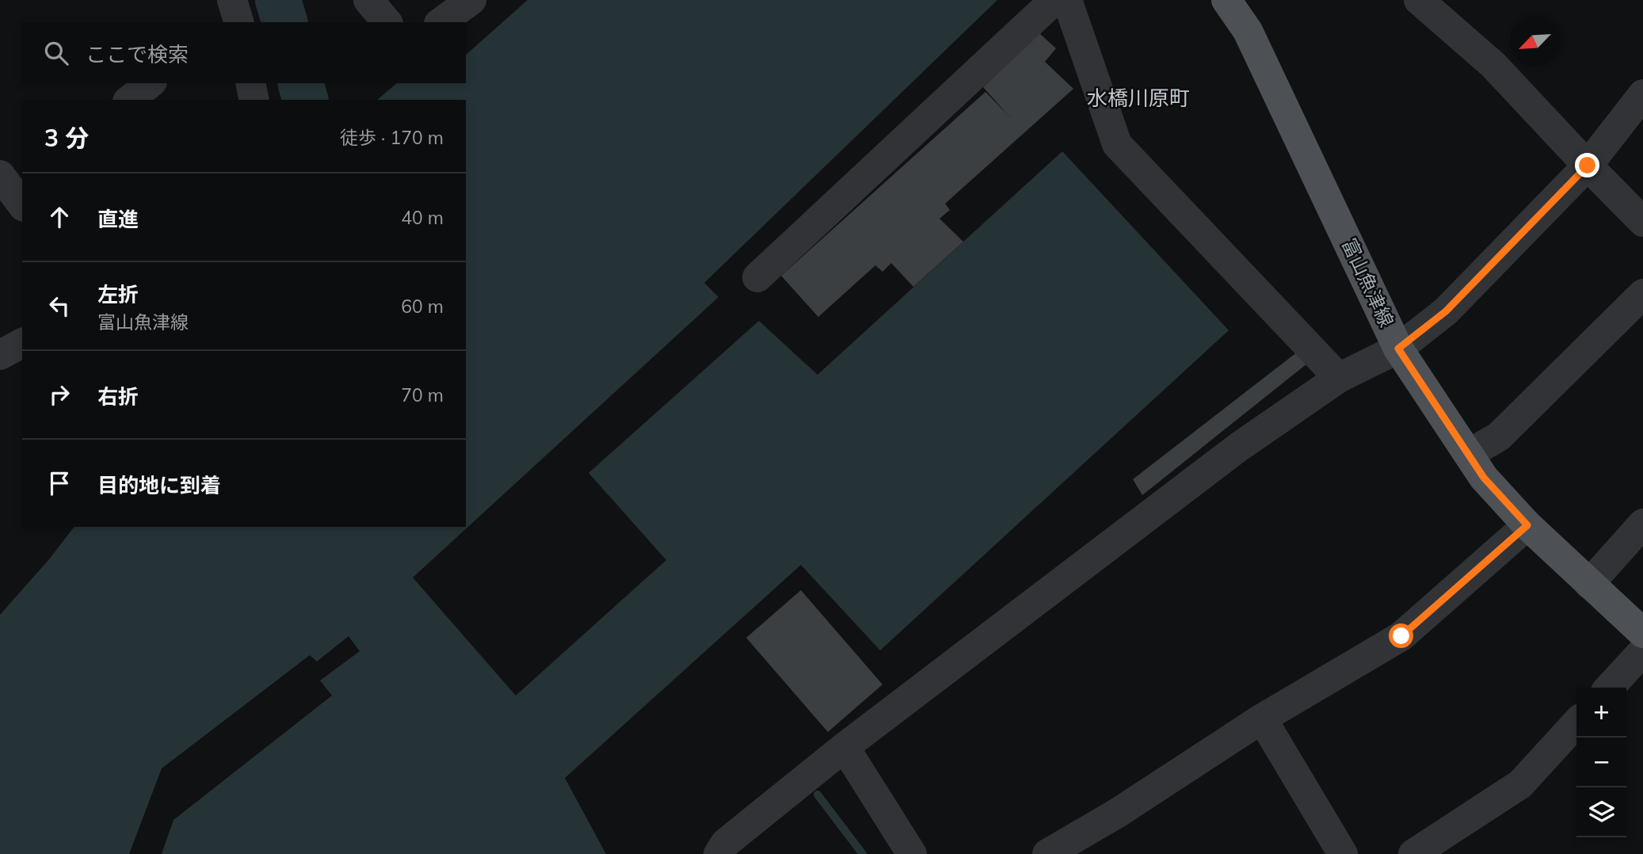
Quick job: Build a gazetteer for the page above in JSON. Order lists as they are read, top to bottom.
{
  "streets": {
    "main road": ["富山魚津線"]
  },
  "districts": ["水橋川原町"],
  "north": "bottom left",
  "page": {
    "search": "ここで検索",
    "heading": ["3 分", "徒歩 · 170 m"],
    "list": [
      ["直進", "40 m"],
      ["左折", "富山魚津線", "60 m"],
      ["右折", "70 m"],
      "目的地に到着"
    ],
    "map_buttons": ["+", "−"]
  }
}
